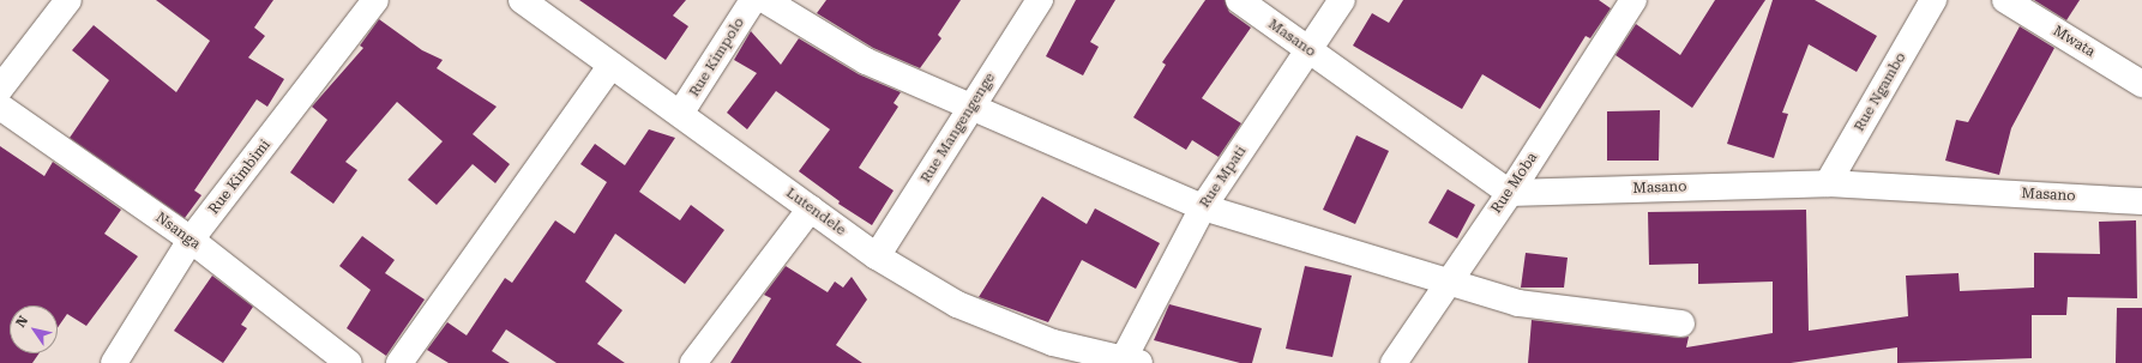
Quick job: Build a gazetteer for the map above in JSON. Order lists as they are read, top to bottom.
{
  "streets": {
    "street": [
      "Masano",
      "Mwata",
      "Rue Kimpolo",
      "Rue Ngambo",
      "Rue Mangengenge",
      "Rue Kimbimi",
      "Rue Mpati",
      "Rue Moba",
      "Lutendele",
      "Nsanga"
    ]
  },
  "crossings": [
    ["Masano", "Rue Ngambo"],
    ["Masano", "Rue Mpati"],
    ["Masano", "Rue Moba"],
    ["Rue Kimpolo", "Lutendele"],
    ["Rue Mangengenge", "Lutendele"],
    ["Rue Kimbimi", "Nsanga"],
    ["Rue Mpati", "Lutendele"]
  ],
  "north": "top left"
}
